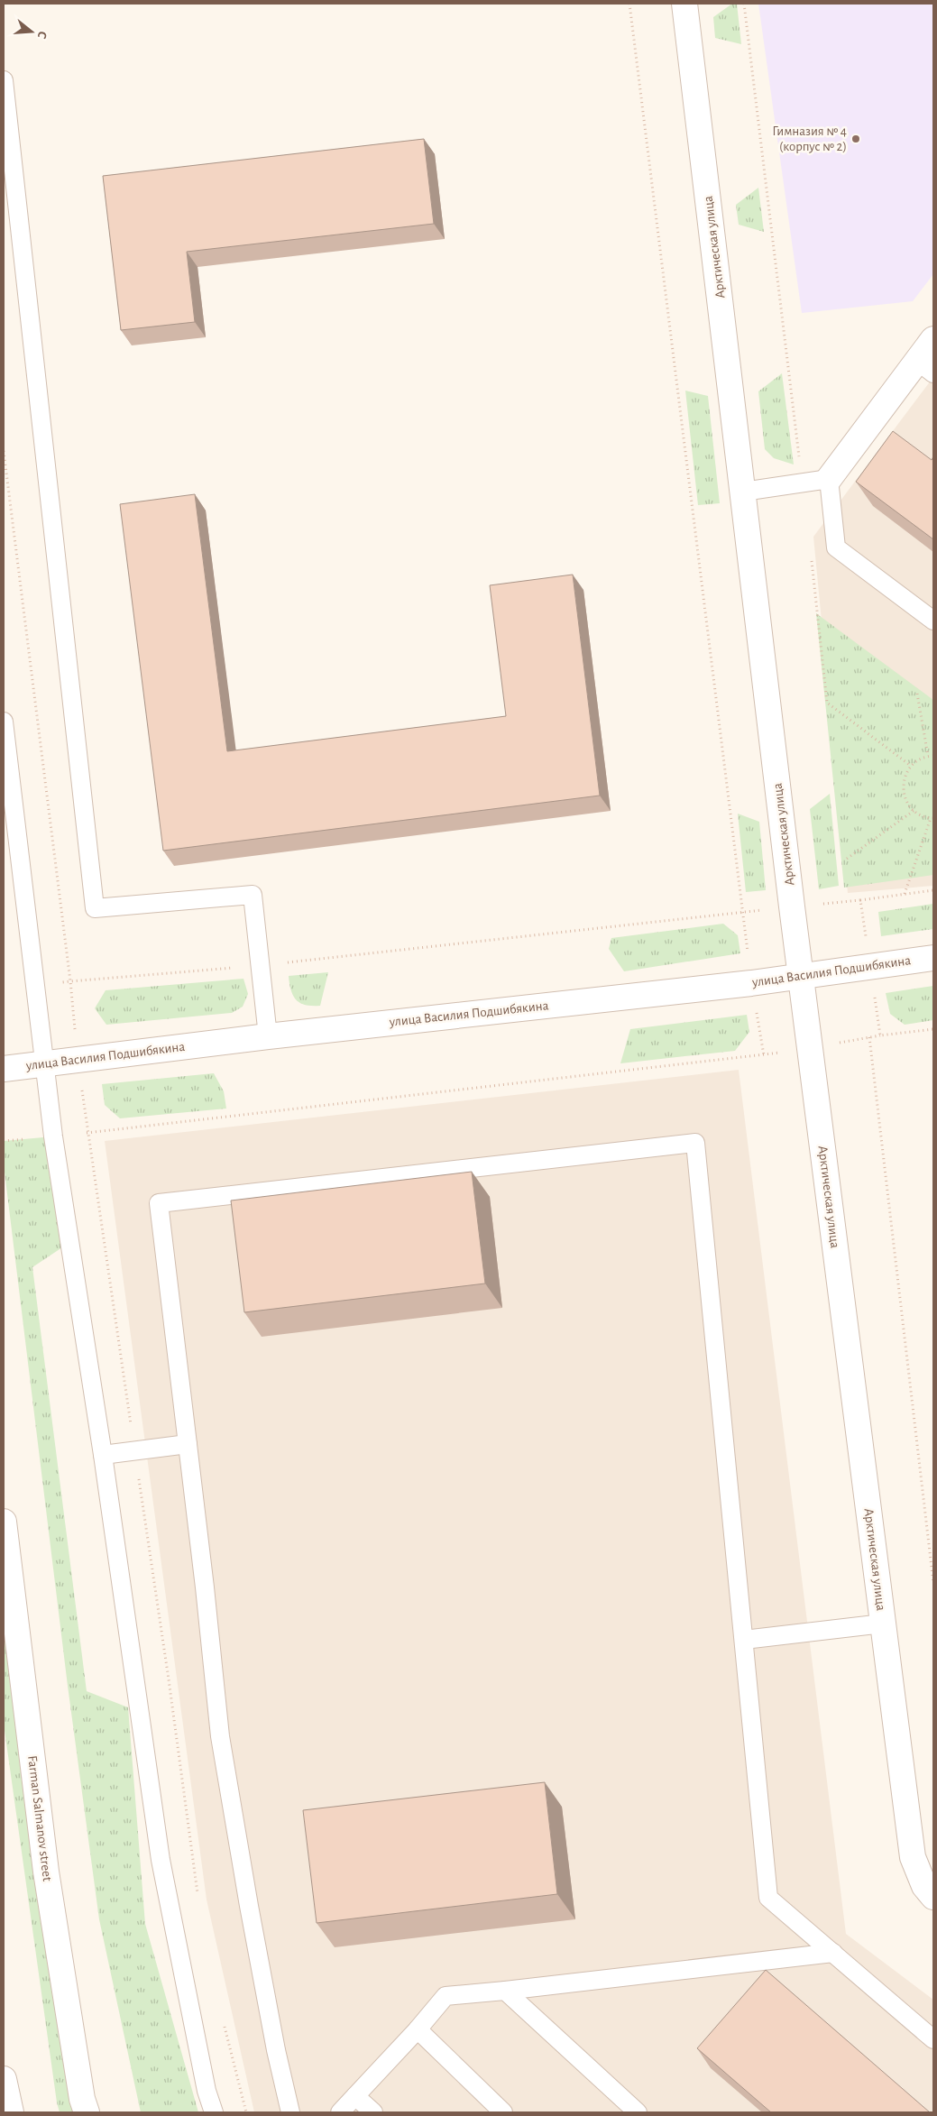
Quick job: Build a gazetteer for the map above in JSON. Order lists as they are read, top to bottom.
{
  "streets": {
    "street": ["Арктическая улица", "улица Василия Подшибякина", "Farman Salmanov street"]
  },
  "crossings": [
    ["Арктическая улица", "улица Василия Подшибякина"]
  ],
  "places": ["Гимназия № 4 (корпус № 2)"],
  "north": "right"
}
